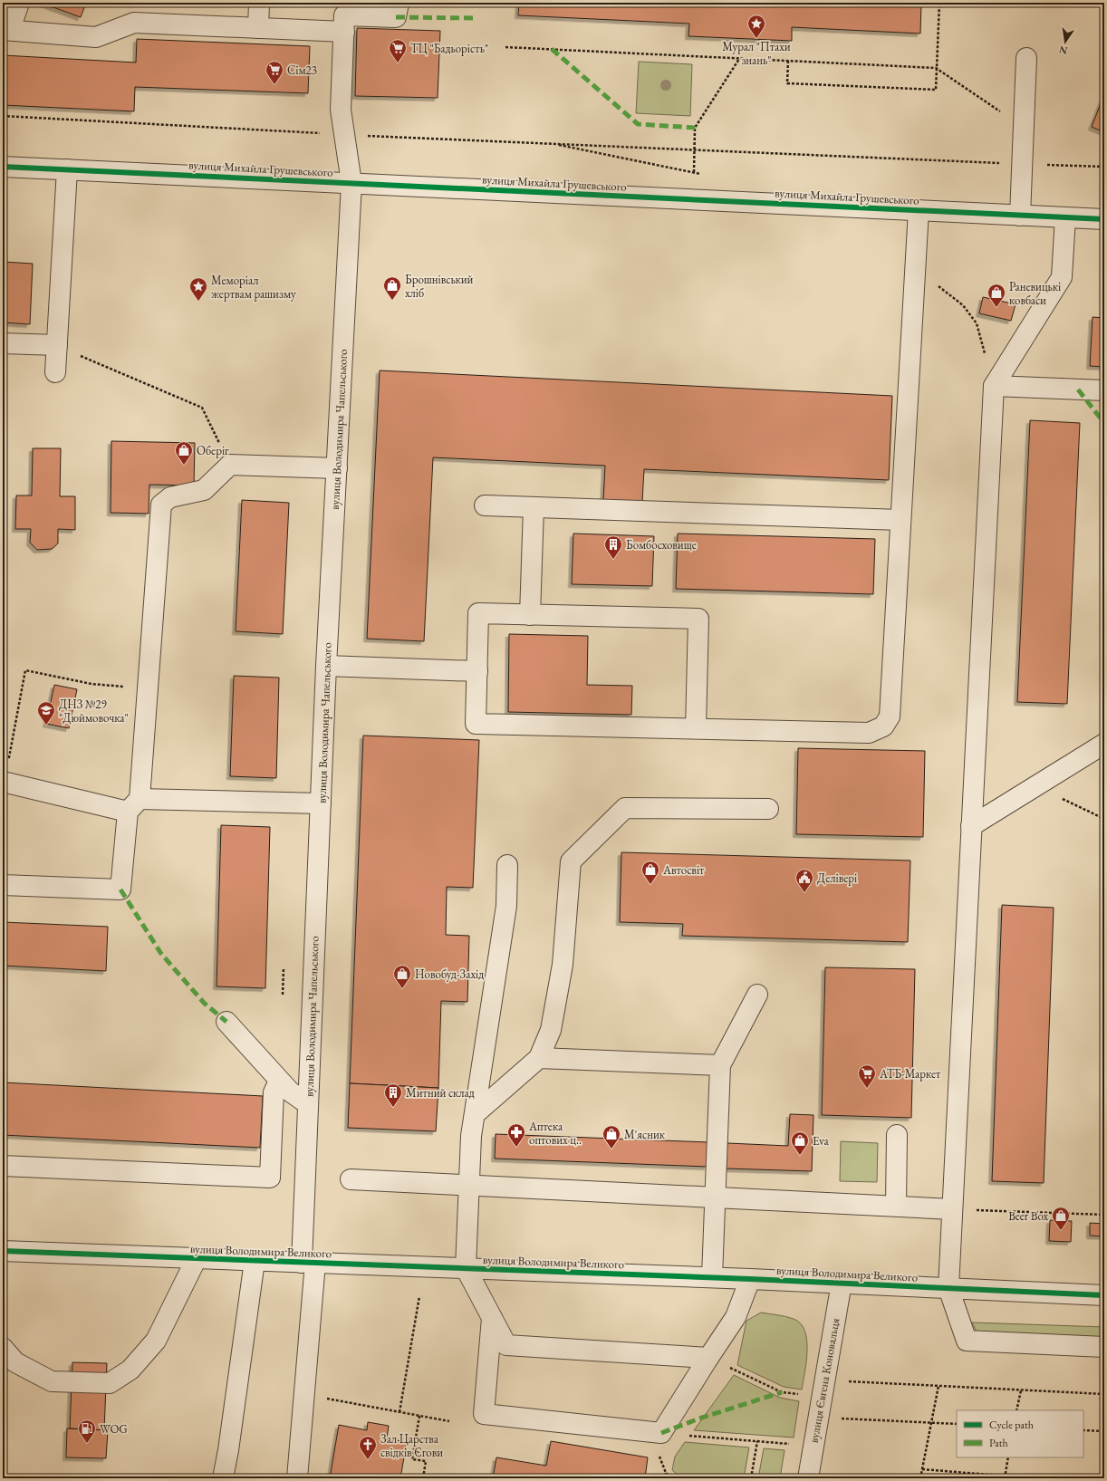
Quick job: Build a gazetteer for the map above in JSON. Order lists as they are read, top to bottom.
{
  "streets": {
    "street": [
      "вулиця Михайла Грушевського",
      "вулиця Володимира Чапельського",
      "вулиця Володимира Великого",
      "вулиця Євгена Коновальця"
    ]
  },
  "crossings": [
    ["вулиця Михайла Грушевського", "вулиця Володимира Чапельського"],
    ["вулиця Володимира Чапельського", "вулиця Володимира Великого"],
    ["вулиця Володимира Великого", "вулиця Євгена Коновальця"]
  ],
  "places": {
    "place": ["Мурал \"Птахи знань\"", "Меморіал жертвам рашизму"],
    "supermarket": ["ТЦ \"Бадьорість\"", "Сім23", "АТБ-Маркет"],
    "shop": [
      "Брошнівський хліб",
      "Раневицькі ковбаси",
      "Оберіг",
      "Автосвіт",
      "Новобуд-Захід",
      "М'ясник",
      "Eva",
      "Beer Box"
    ],
    "building": ["Бомбосховище", "Митний склад"],
    "school or university": ["ДНЗ №29 \"Дюймовочка\""],
    "public building": ["Делівері"],
    "pharmacy": ["Аптека оптових ц‥"],
    "fuel station": ["WOG"],
    "church": ["Зал Царства свідків Єгови"]
  },
  "legend": ["Cycle path", "Path"],
  "north": "bottom"
}
